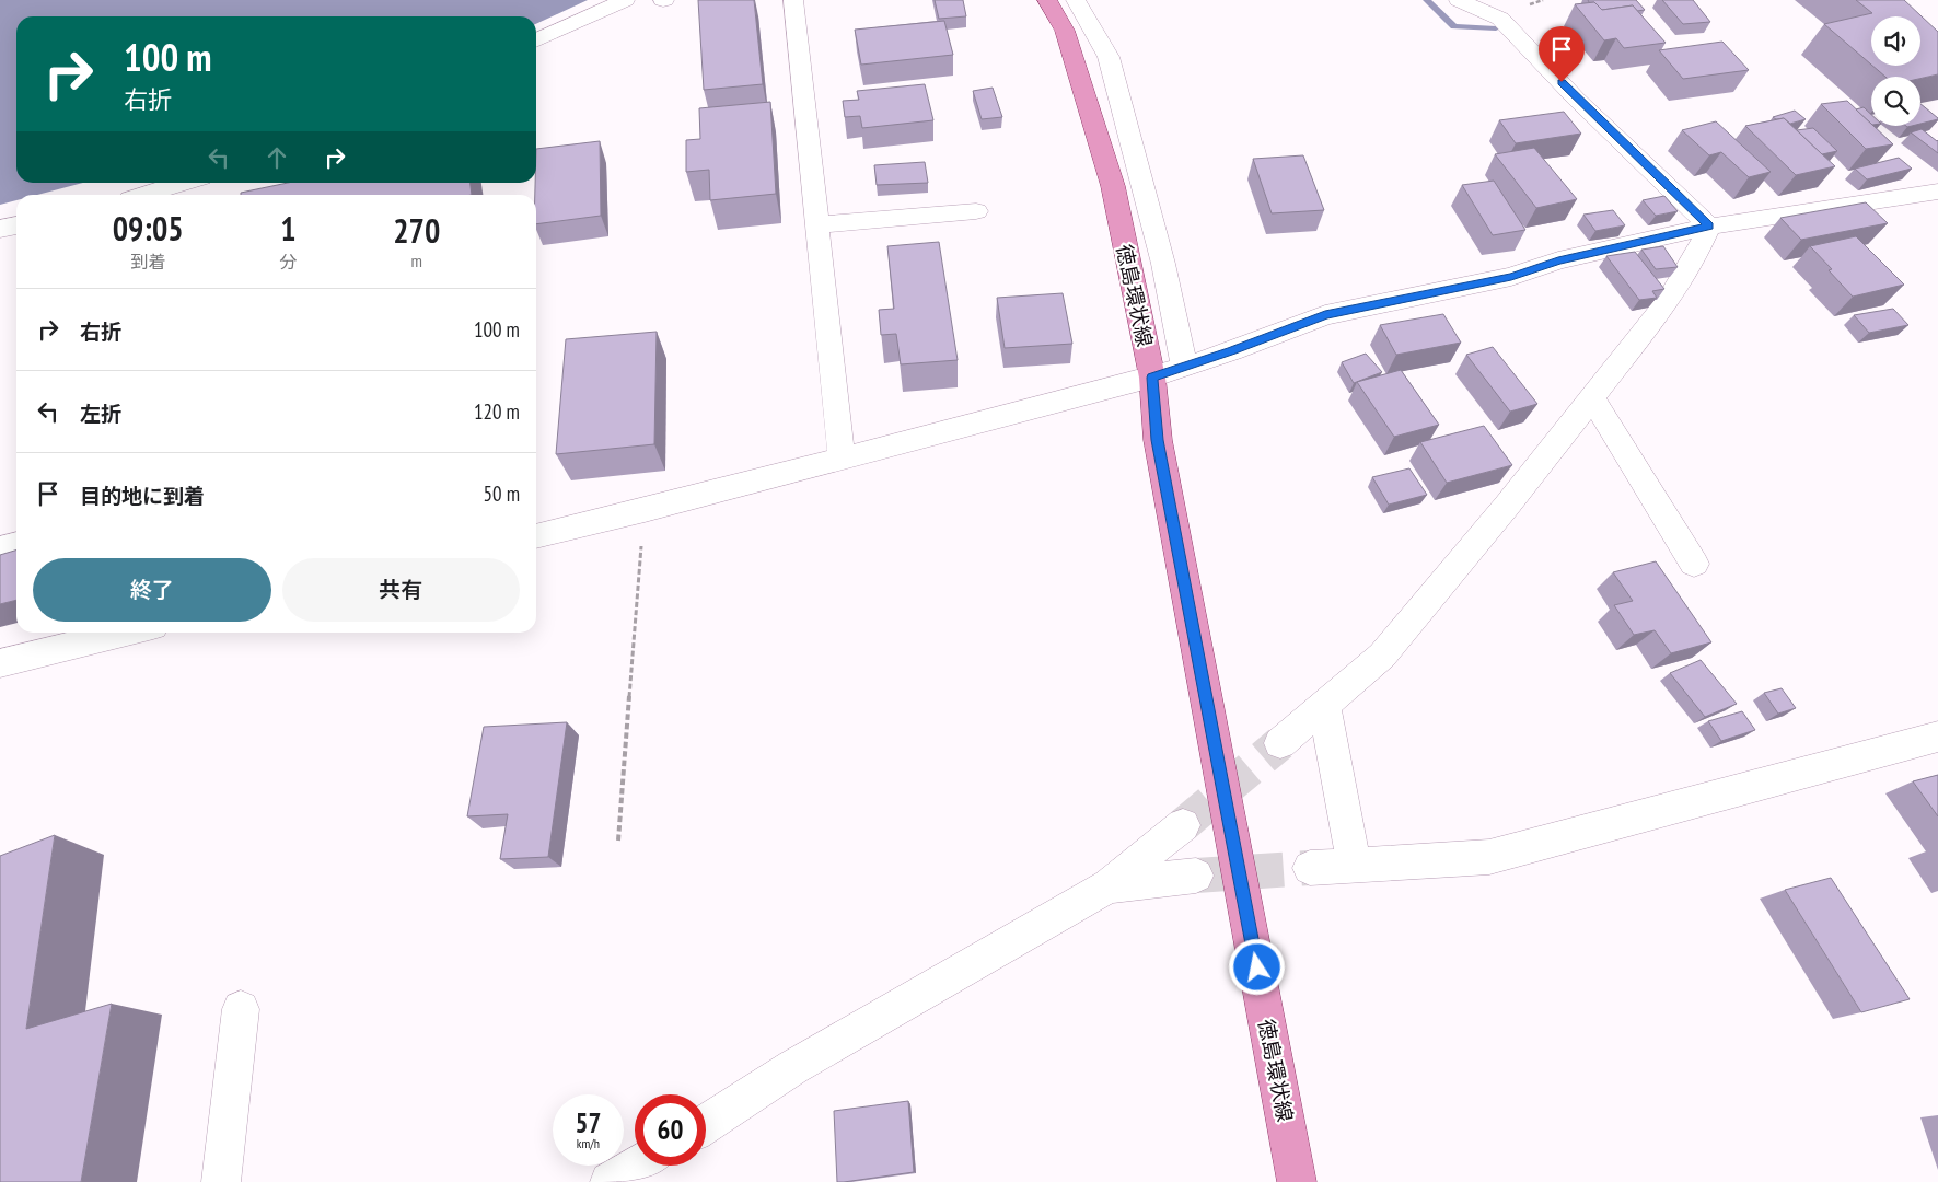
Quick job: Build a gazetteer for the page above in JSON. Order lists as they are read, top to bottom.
{
  "streets": {
    "main road": ["徳島環状線"]
  },
  "page": {
    "turn": ["100 m", "右折"],
    "eta": [
      "09:05",
      "到着",
      "1",
      "分",
      "270",
      "m"
    ],
    "list": [
      {
        "name": "右折",
        "value": "100 m"
      },
      {
        "name": "左折",
        "value": "120 m"
      },
      {
        "name": "目的地に到着",
        "value": "50 m"
      }
    ],
    "buttons": ["終了", "共有"],
    "speed": "57 km/h",
    "limit": "60"
  }
}
